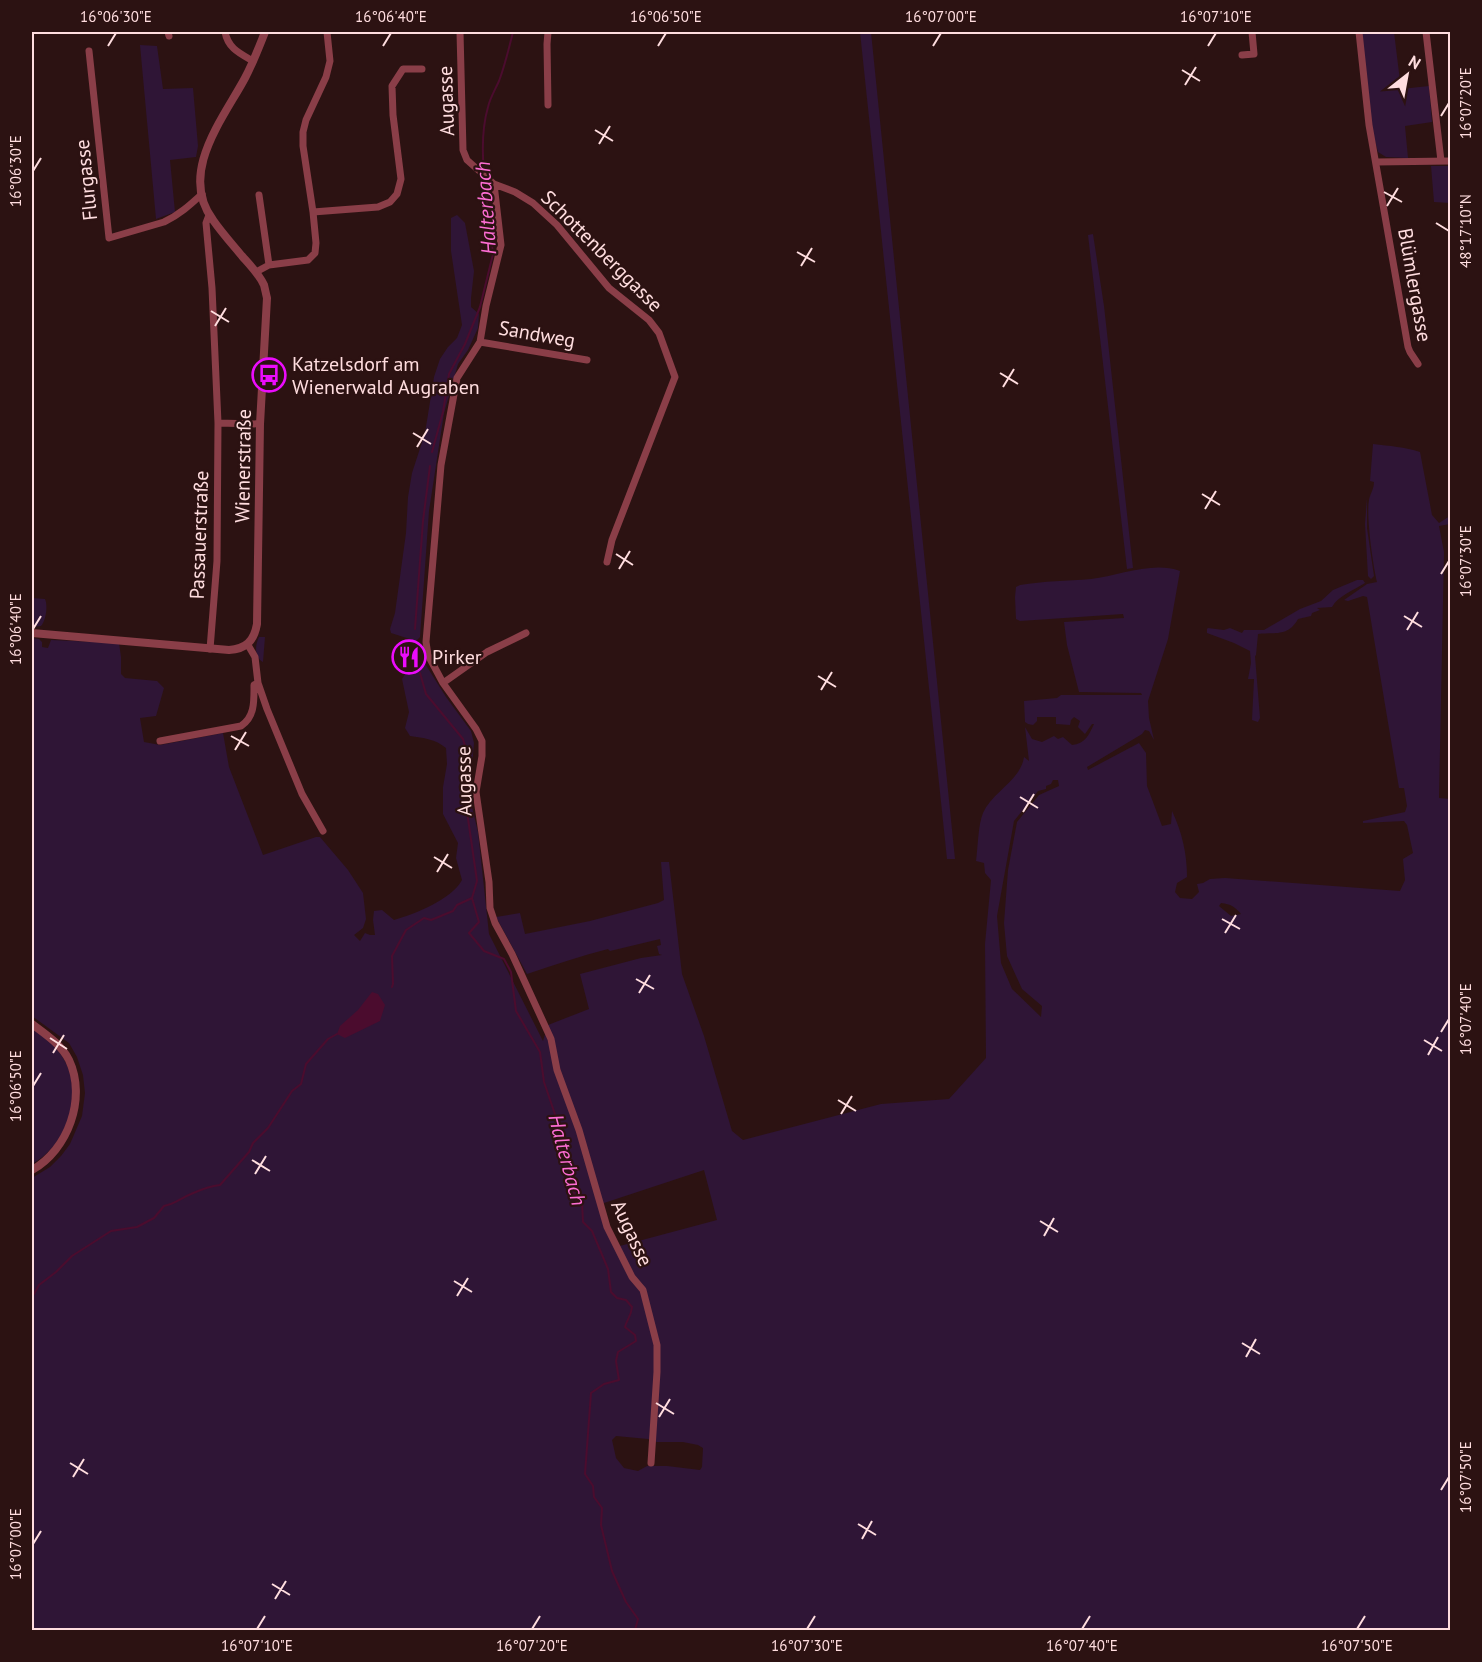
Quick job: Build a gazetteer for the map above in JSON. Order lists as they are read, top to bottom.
{
  "streets": {
    "street": [
      "Augasse",
      "Flurgasse",
      "Schottenberggasse",
      "Blümlergasse",
      "Sandweg",
      "Wienerstraße",
      "Passauerstraße"
    ]
  },
  "crossings": [
    ["Augasse", "Schottenberggasse"],
    ["Augasse", "Sandweg"],
    ["Flurgasse", "Wienerstraße"],
    ["Wienerstraße", "Passauerstraße"]
  ],
  "water": ["Halterbach"],
  "places": {
    "bus stop": ["Katzelsdorf am Wienerwald Augraben"],
    "restaurant": ["Pirker"]
  },
  "north": "top right",
  "coordinates": [
    "16°06'30\"E",
    "16°06'40\"E",
    "16°06'50\"E",
    "16°07'00\"E",
    "16°07'10\"E",
    "16°07'20\"E",
    "48°17'10\"N",
    "16°07'30\"E",
    "16°07'40\"E",
    "16°07'50\"E"
  ]
}
